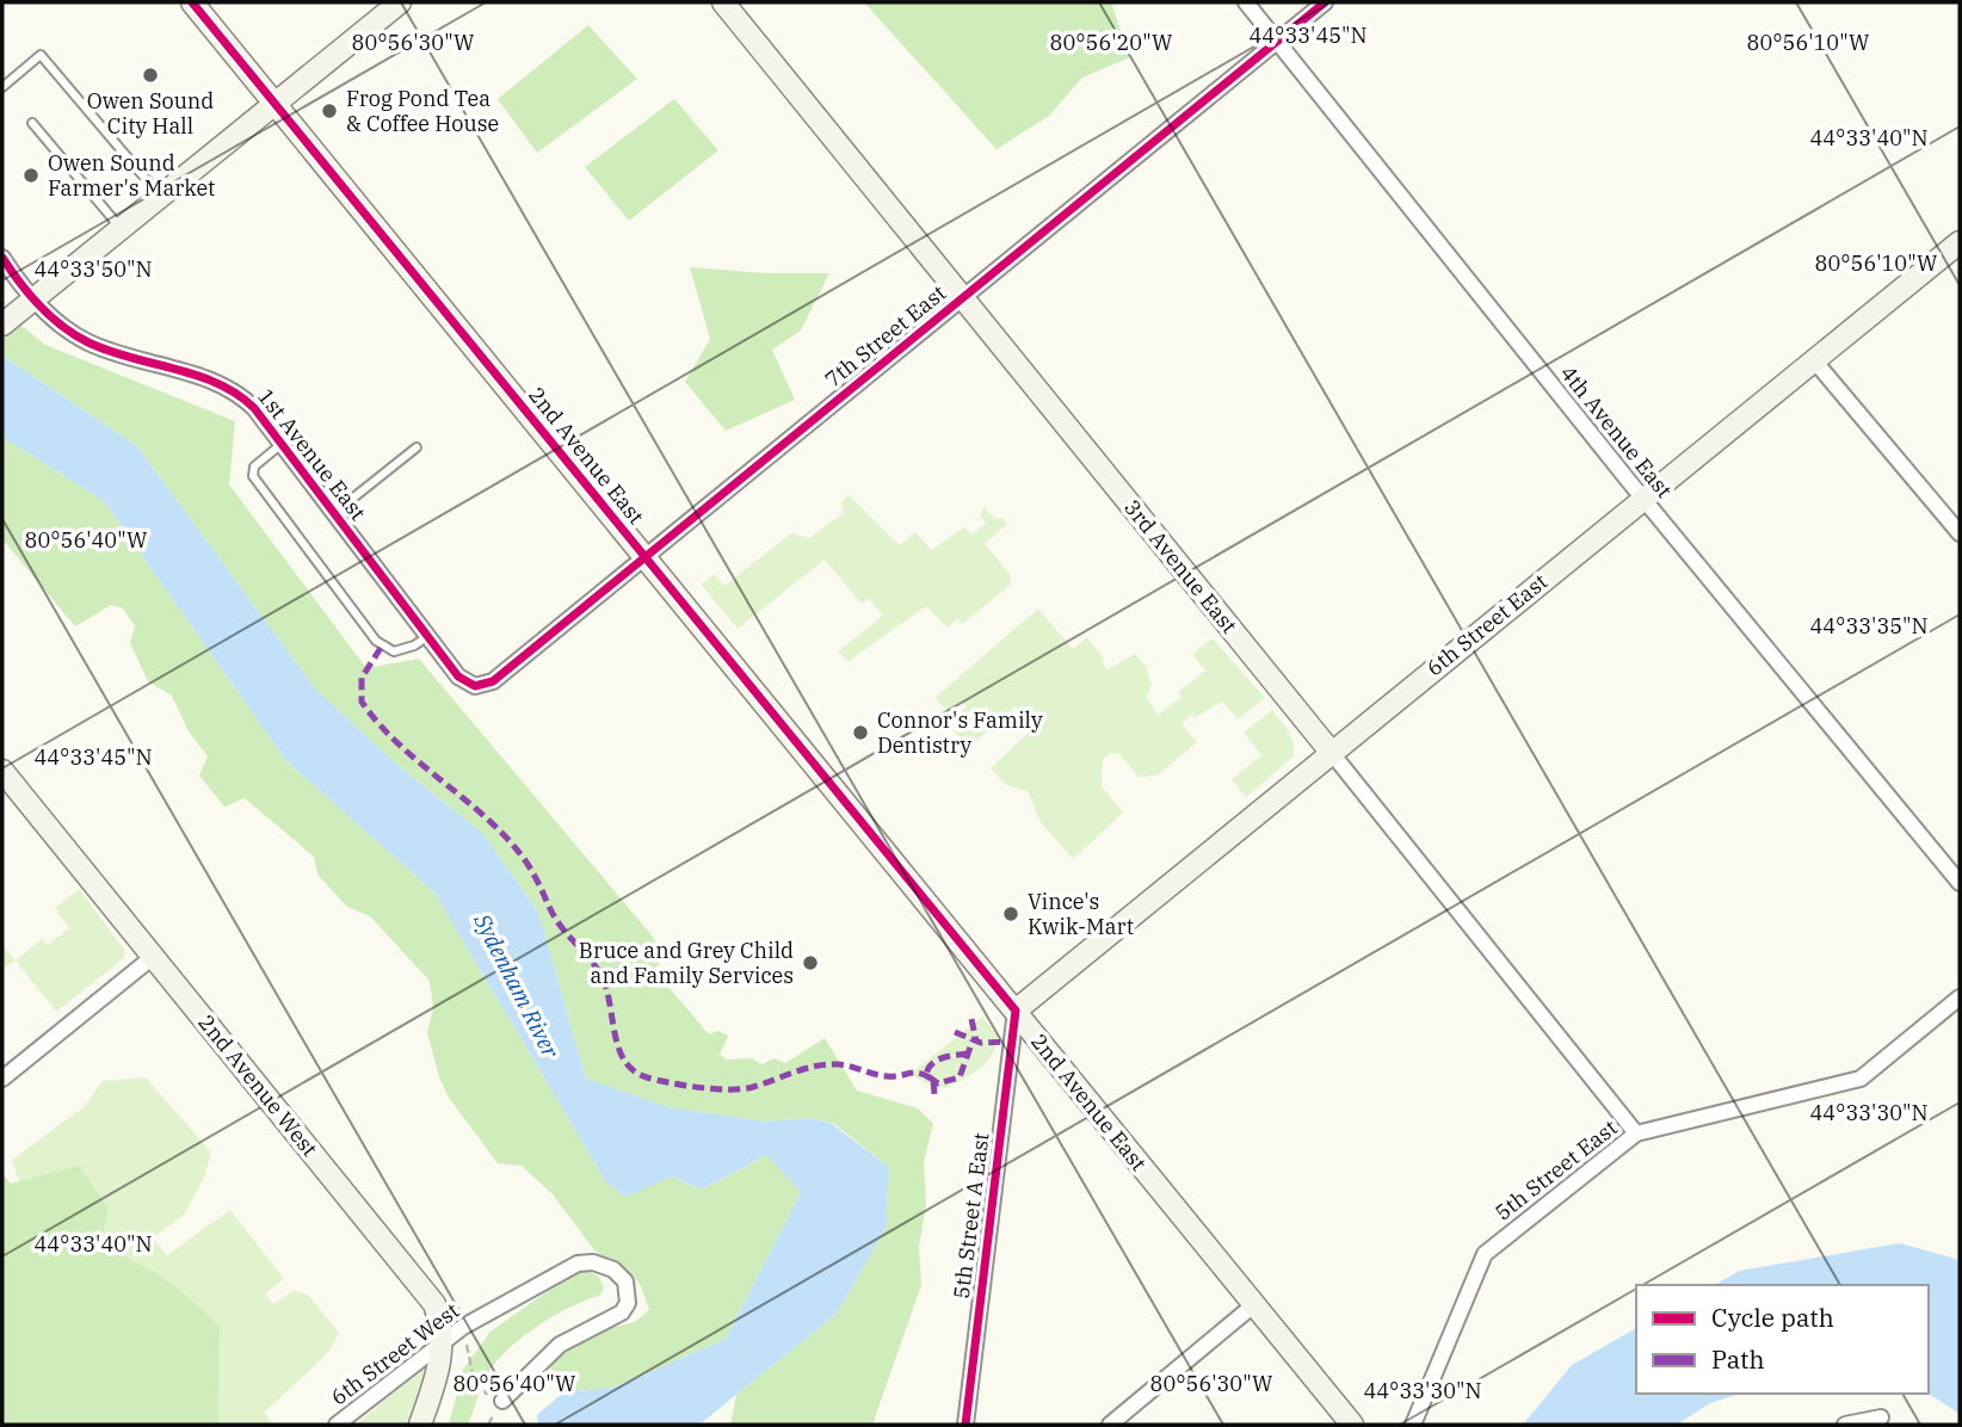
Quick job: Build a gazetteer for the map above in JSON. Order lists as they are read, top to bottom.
{
  "streets": {
    "main road": [
      "2nd Avenue East",
      "3rd Avenue East",
      "6th Street East",
      "2nd Avenue West"
    ],
    "street": [
      "7th Street East",
      "4th Avenue East",
      "1st Avenue East",
      "5th Street East",
      "5th Street A East",
      "6th Street West"
    ]
  },
  "crossings": [
    ["7th Street East", "4th Avenue East"],
    ["7th Street East", "1st Avenue East"],
    ["7th Street East", "2nd Avenue East"],
    ["7th Street East", "3rd Avenue East"],
    ["4th Avenue East", "6th Street East"],
    ["2nd Avenue East", "6th Street East"],
    ["2nd Avenue East", "5th Street A East"],
    ["3rd Avenue East", "6th Street East"],
    ["3rd Avenue East", "5th Street East"],
    ["6th Street East", "5th Street A East"],
    ["2nd Avenue West", "6th Street West"]
  ],
  "water": ["Sydenham River"],
  "places": [
    "Owen Sound City Hall",
    "Frog Pond Tea & Coffee House",
    "Owen Sound Farmer's Market",
    "Connor's Family Dentistry",
    "Vince's Kwik-Mart",
    "Bruce and Grey Child and Family Services"
  ],
  "legend": ["Cycle path", "Path"],
  "coordinates": [
    "44°33'45\"N",
    "80°56'30\"W",
    "80°56'10\"W",
    "80°56'20\"W",
    "44°33'40\"N",
    "44°33'50\"N",
    "80°56'40\"W",
    "44°33'35\"N",
    "44°33'30\"N"
  ]
}
